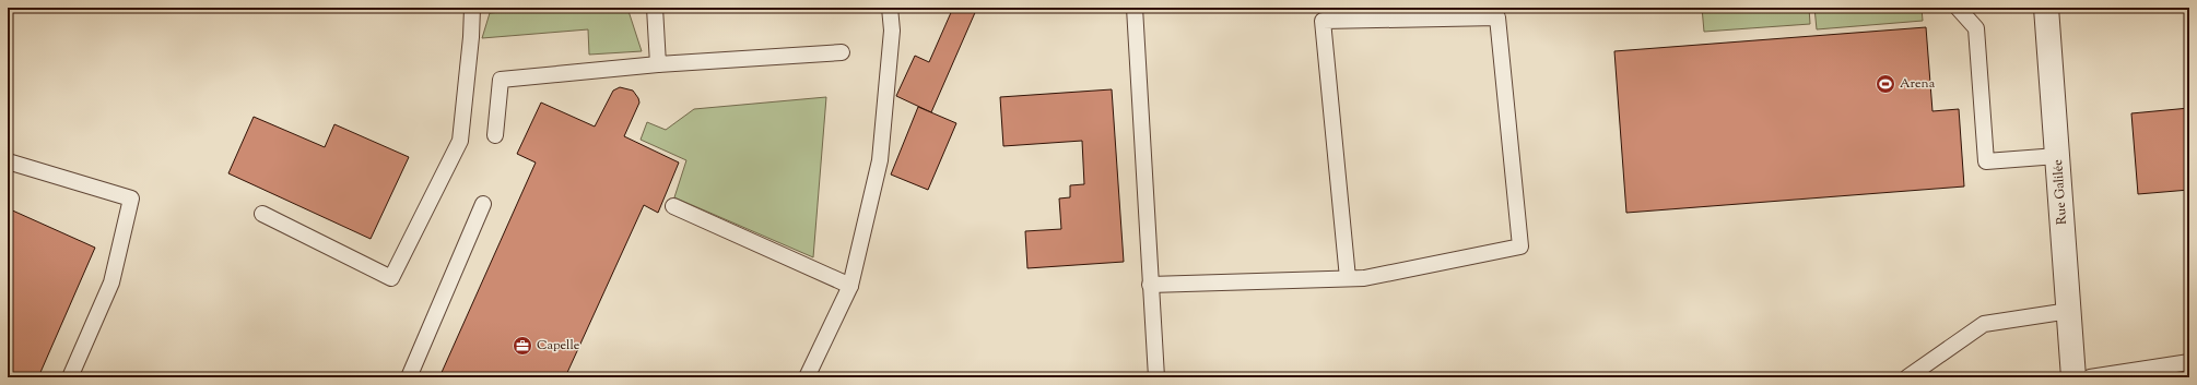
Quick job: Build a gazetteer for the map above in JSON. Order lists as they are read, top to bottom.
{
  "streets": {
    "street": ["Rue Galilée"]
  },
  "places": {
    "sports": ["Arena"],
    "office": ["Capelle"]
  }
}
